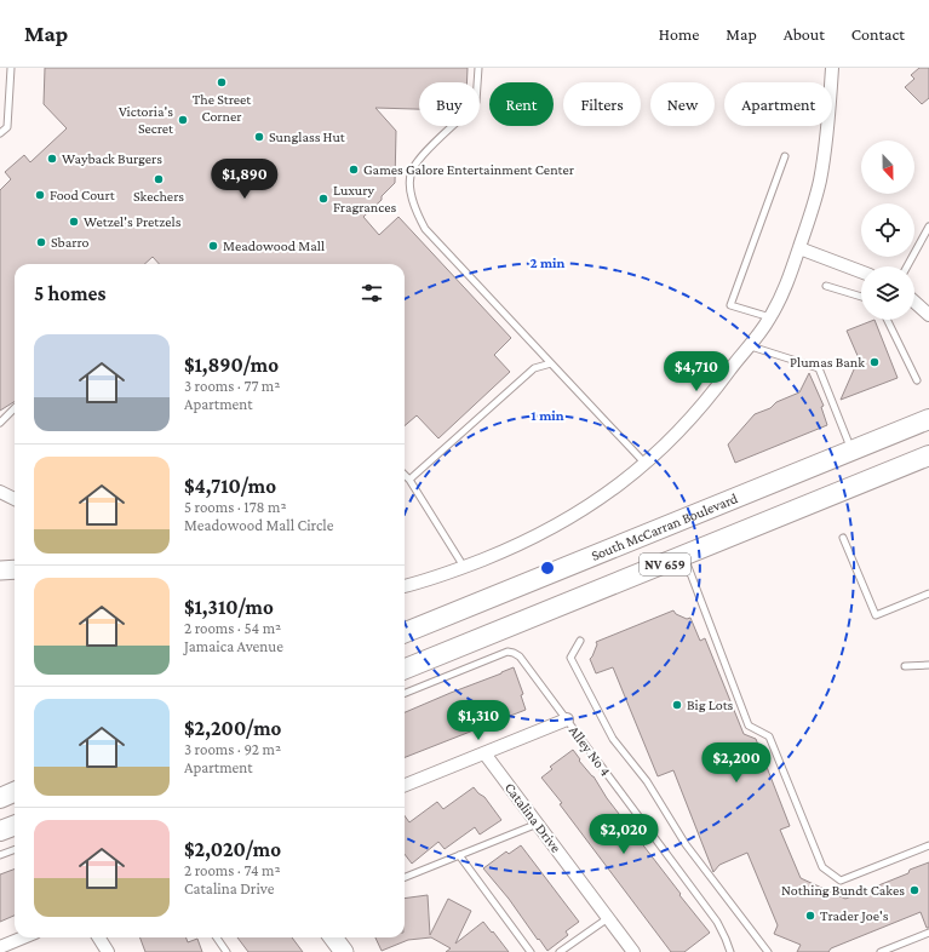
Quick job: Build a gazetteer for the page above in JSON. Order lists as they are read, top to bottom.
{
  "streets": {
    "main road": ["South McCarran Boulevard", "NV 659"],
    "street": ["Catalina Drive"],
    "lane": ["Alley No 4"]
  },
  "places": [
    "The Street Corner",
    "Victoria's Secret",
    "Sunglass Hut",
    "Wayback Burgers",
    "Games Galore Entertainment Center",
    "Skechers",
    "Food Court",
    "Luxury Fragrances",
    "Wetzel's Pretzels",
    "Sbarro",
    "Meadowood Mall",
    "Plumas Bank",
    "Big Lots",
    "Nothing Bundt Cakes",
    "Trader Joe's"
  ],
  "north": "bottom",
  "page": {
    "header": "Map",
    "nav": [
      "Home",
      "Map",
      "About",
      "Contact"
    ],
    "chip": [
      "Buy",
      "Rent",
      "Filters",
      "New",
      "Apartment"
    ],
    "price": [
      "$1,890",
      "$4,710",
      "$1,310",
      "$2,200",
      "$2,020"
    ],
    "heading": "5 homes",
    "list": [
      {
        "name": "$1,890/mo",
        "note": "3 rooms · 77 m² · Apartment"
      },
      {
        "name": "$4,710/mo",
        "note": "5 rooms · 178 m² · Meadowood Mall Circle"
      },
      {
        "name": "$1,310/mo",
        "note": "2 rooms · 54 m² · Jamaica Avenue"
      },
      {
        "name": "$2,200/mo",
        "note": "3 rooms · 92 m² · Apartment"
      },
      {
        "name": "$2,020/mo",
        "note": "2 rooms · 74 m² · Catalina Drive"
      }
    ]
  },
  "rings": ["2 min", "1 min"]
}
